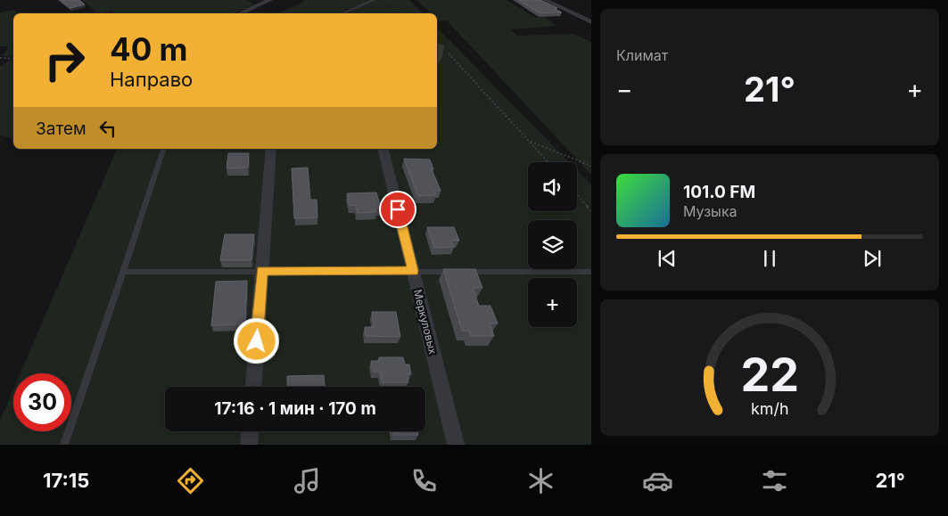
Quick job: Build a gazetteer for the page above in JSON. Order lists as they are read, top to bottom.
{
  "streets": {
    "street": ["Меркуловых"]
  },
  "page": {
    "tile": "Климат",
    "turn": ["40 m", "Направо"],
    "heat": ["−", "21°", "+"],
    "then": "Затем",
    "map_buttons": "+",
    "song": ["101.0 FM", "Музыка"],
    "limit": "30",
    "trip": "17:16 · 1 мин · 170 m",
    "tabs": ["17:15", "21°"],
    "gauge": ["22", "km/h"]
  }
}
